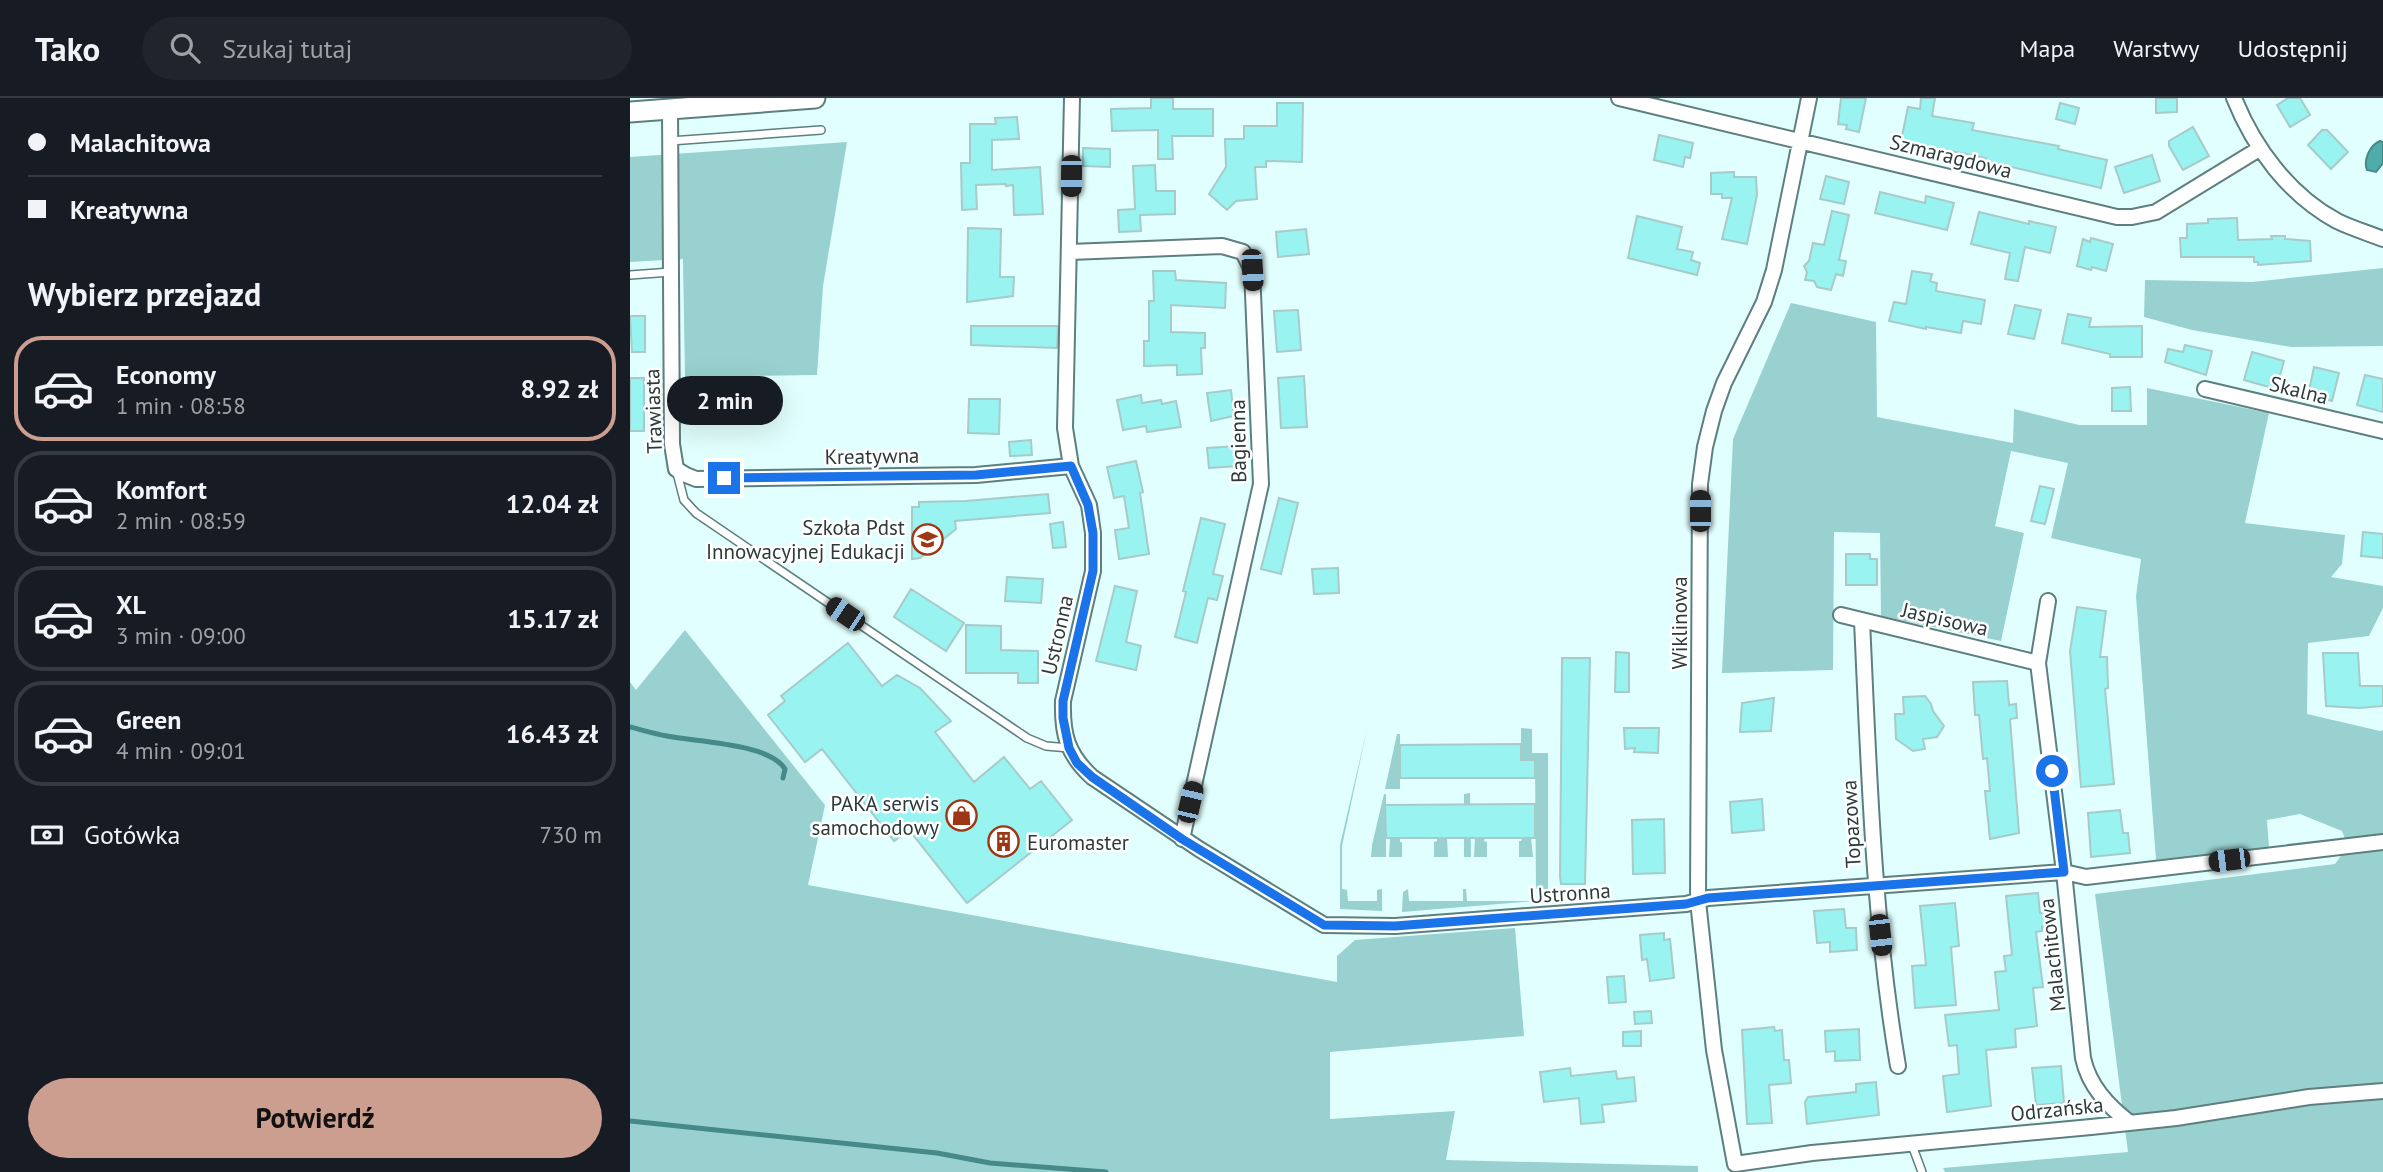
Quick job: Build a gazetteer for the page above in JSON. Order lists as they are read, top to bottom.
{
  "streets": {
    "street": [
      "Szmaragdowa",
      "Skalna",
      "Trawiasta",
      "Bagienna",
      "Kreatywna",
      "Jaspisowa",
      "Wiklinowa",
      "Ustronna",
      "Topazowa",
      "Malachitowa",
      "Odrzańska"
    ]
  },
  "crossings": [
    ["Szmaragdowa", "Wiklinowa"],
    ["Trawiasta", "Kreatywna"],
    ["Trawiasta", "Ustronna"],
    ["Bagienna", "Ustronna"],
    ["Kreatywna", "Ustronna"],
    ["Jaspisowa", "Topazowa"],
    ["Jaspisowa", "Malachitowa"],
    ["Wiklinowa", "Ustronna"],
    ["Wiklinowa", "Odrzańska"],
    ["Ustronna", "Topazowa"],
    ["Ustronna", "Malachitowa"],
    ["Malachitowa", "Odrzańska"]
  ],
  "places": {
    "school or university": ["Szkoła Pdst Innowacyjnej Edukacji"],
    "shop": ["PAKA serwis samochodowy"],
    "building": ["Euromaster"]
  },
  "page": {
    "header": "Tako",
    "search": "Szukaj tutaj",
    "nav": ["Mapa", "Warstwy", "Udostępnij"],
    "banner": ["Malachitowa", "Kreatywna"],
    "heading": "Wybierz przejazd",
    "list": [
      {
        "name": "Economy",
        "note": "1 min · 08:58",
        "value": "8.92 zł"
      },
      {
        "name": "Komfort",
        "note": "2 min · 08:59",
        "value": "12.04 zł"
      },
      {
        "name": "XL",
        "note": "3 min · 09:00",
        "value": "15.17 zł"
      },
      {
        "name": "Green",
        "note": "4 min · 09:01",
        "value": "16.43 zł"
      }
    ],
    "bubble": "2 min",
    "pay": ["Gotówka", "730 m"],
    "buttons": "Potwierdź"
  }
}
